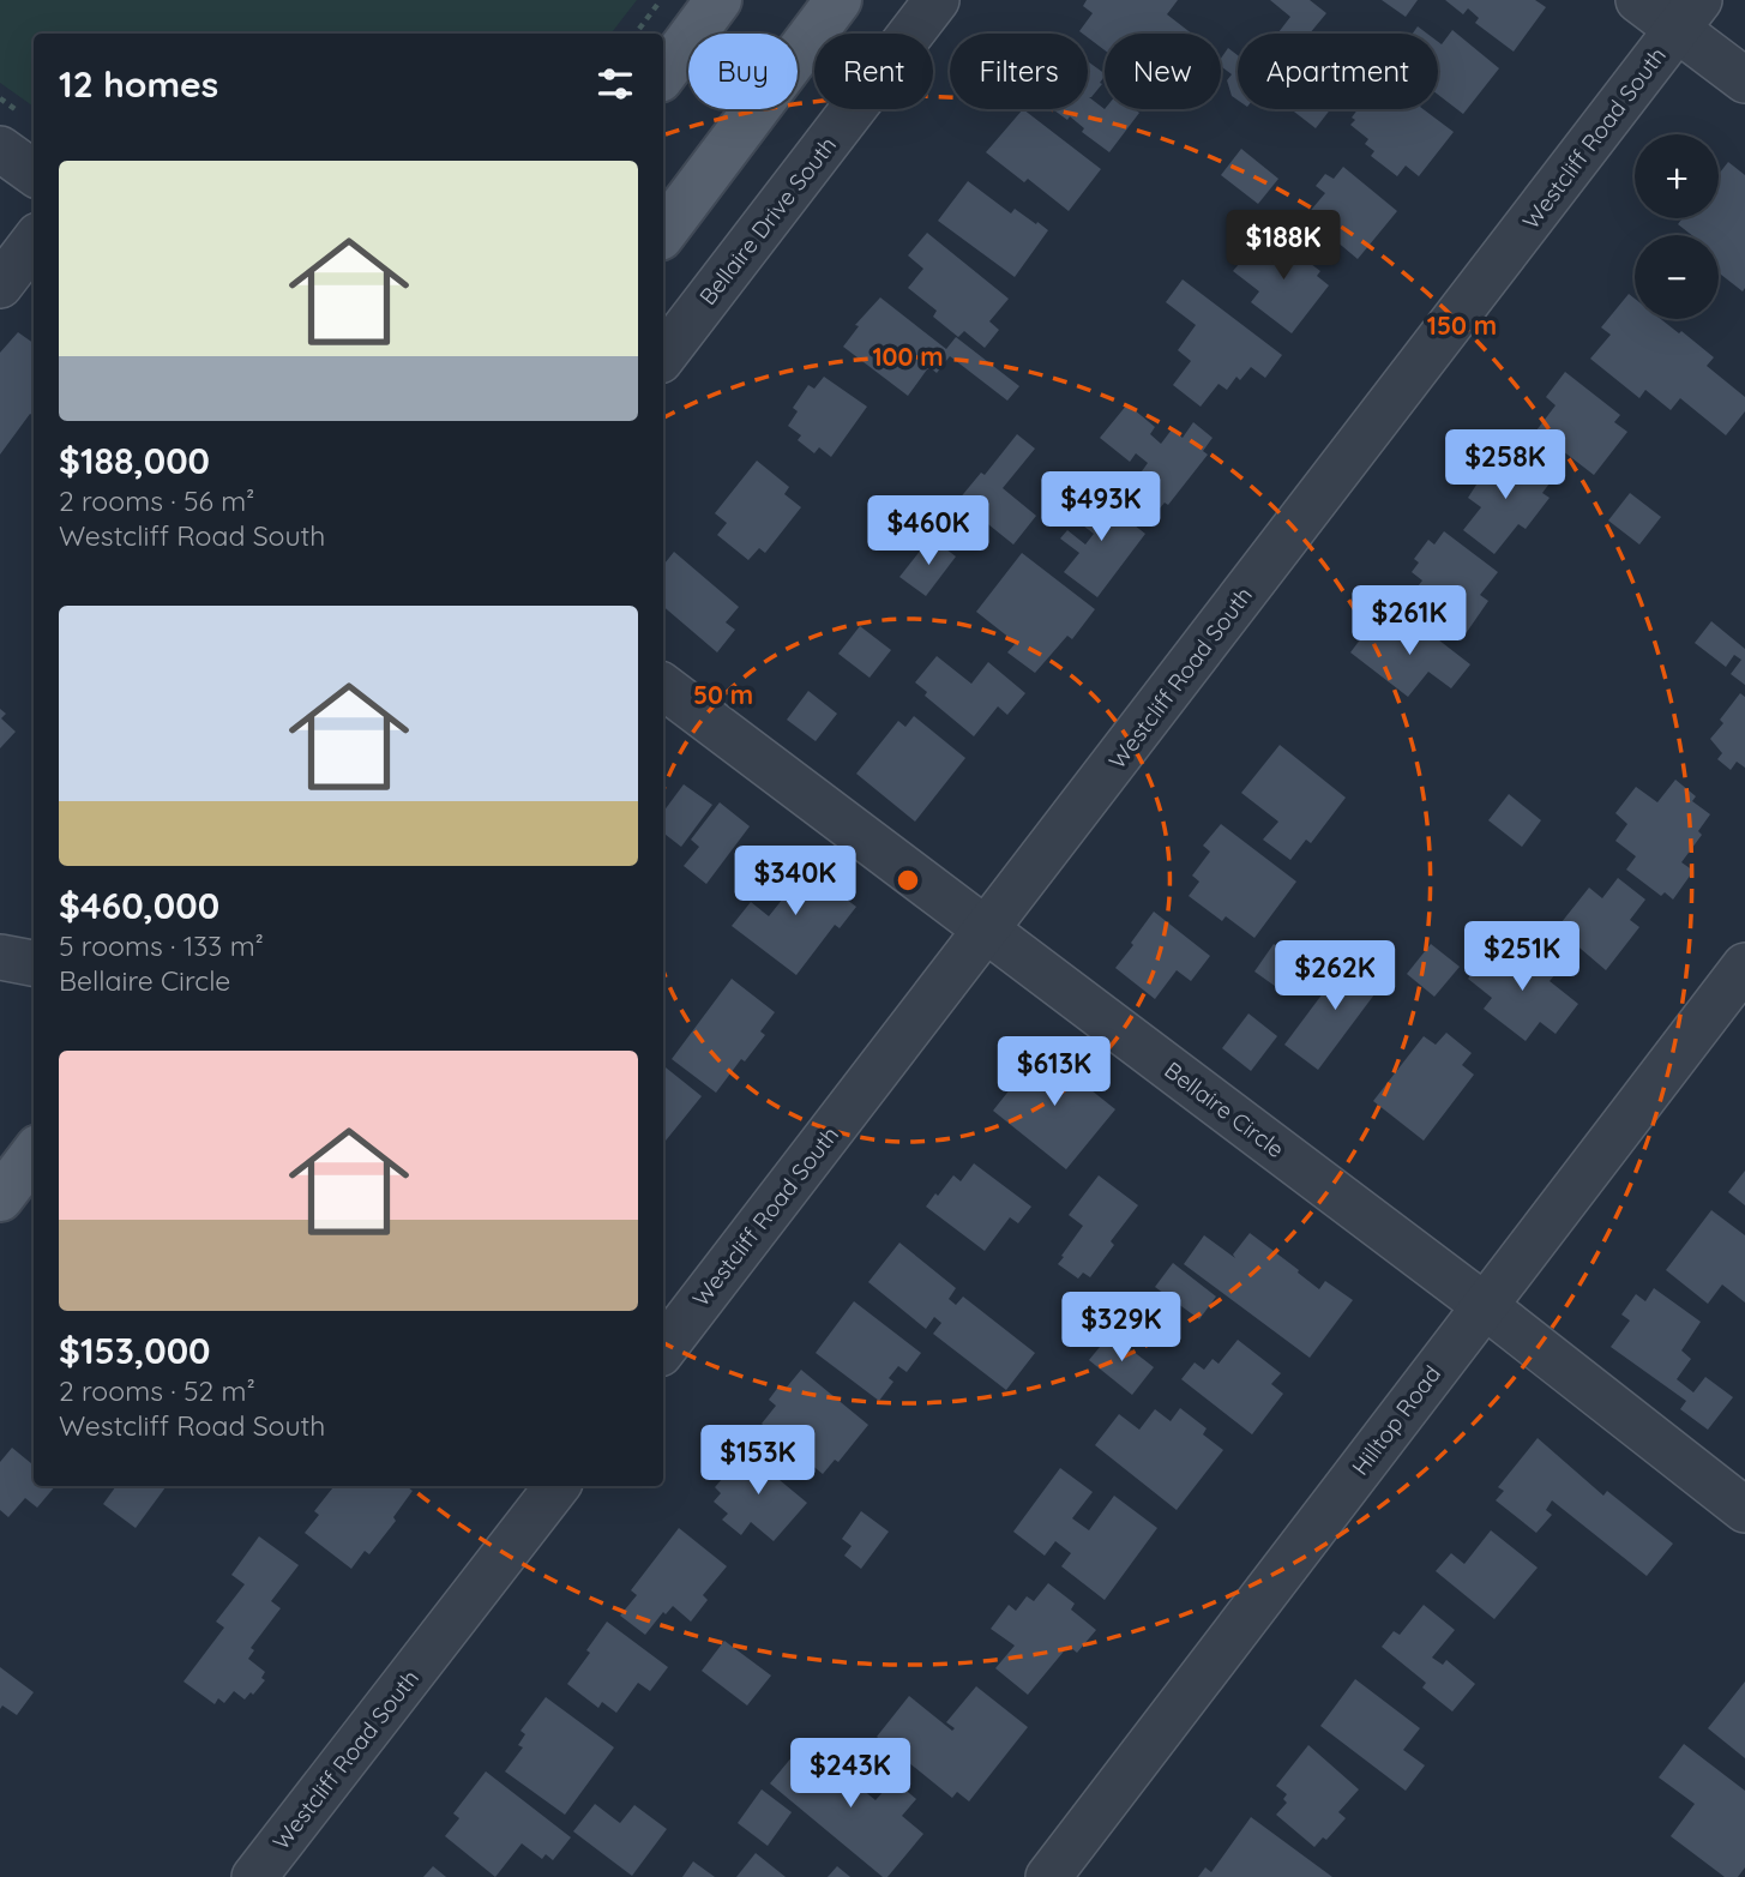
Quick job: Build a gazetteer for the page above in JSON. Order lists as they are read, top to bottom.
{
  "streets": {
    "street": [
      "Westcliff Road South",
      "Bellaire Drive South",
      "Bellaire Circle",
      "Hilltop Road"
    ]
  },
  "crossings": [
    ["Westcliff Road South", "Bellaire Circle"],
    ["Bellaire Circle", "Hilltop Road"]
  ],
  "page": {
    "chip": [
      "Buy",
      "Rent",
      "Filters",
      "New",
      "Apartment"
    ],
    "heading": "12 homes",
    "map_buttons": ["+", "−"],
    "list": [
      {
        "name": "$188,000",
        "note": "2 rooms · 56 m² · Westcliff Road South"
      },
      {
        "name": "$460,000",
        "note": "5 rooms · 133 m² · Bellaire Circle"
      },
      {
        "name": "$153,000",
        "note": "2 rooms · 52 m² · Westcliff Road South"
      }
    ],
    "price": [
      "$188K",
      "$258K",
      "$493K",
      "$460K",
      "$261K",
      "$340K",
      "$251K",
      "$262K",
      "$613K",
      "$329K",
      "$153K",
      "$243K"
    ]
  },
  "rings": ["150 m", "100 m", "50 m"]
}
